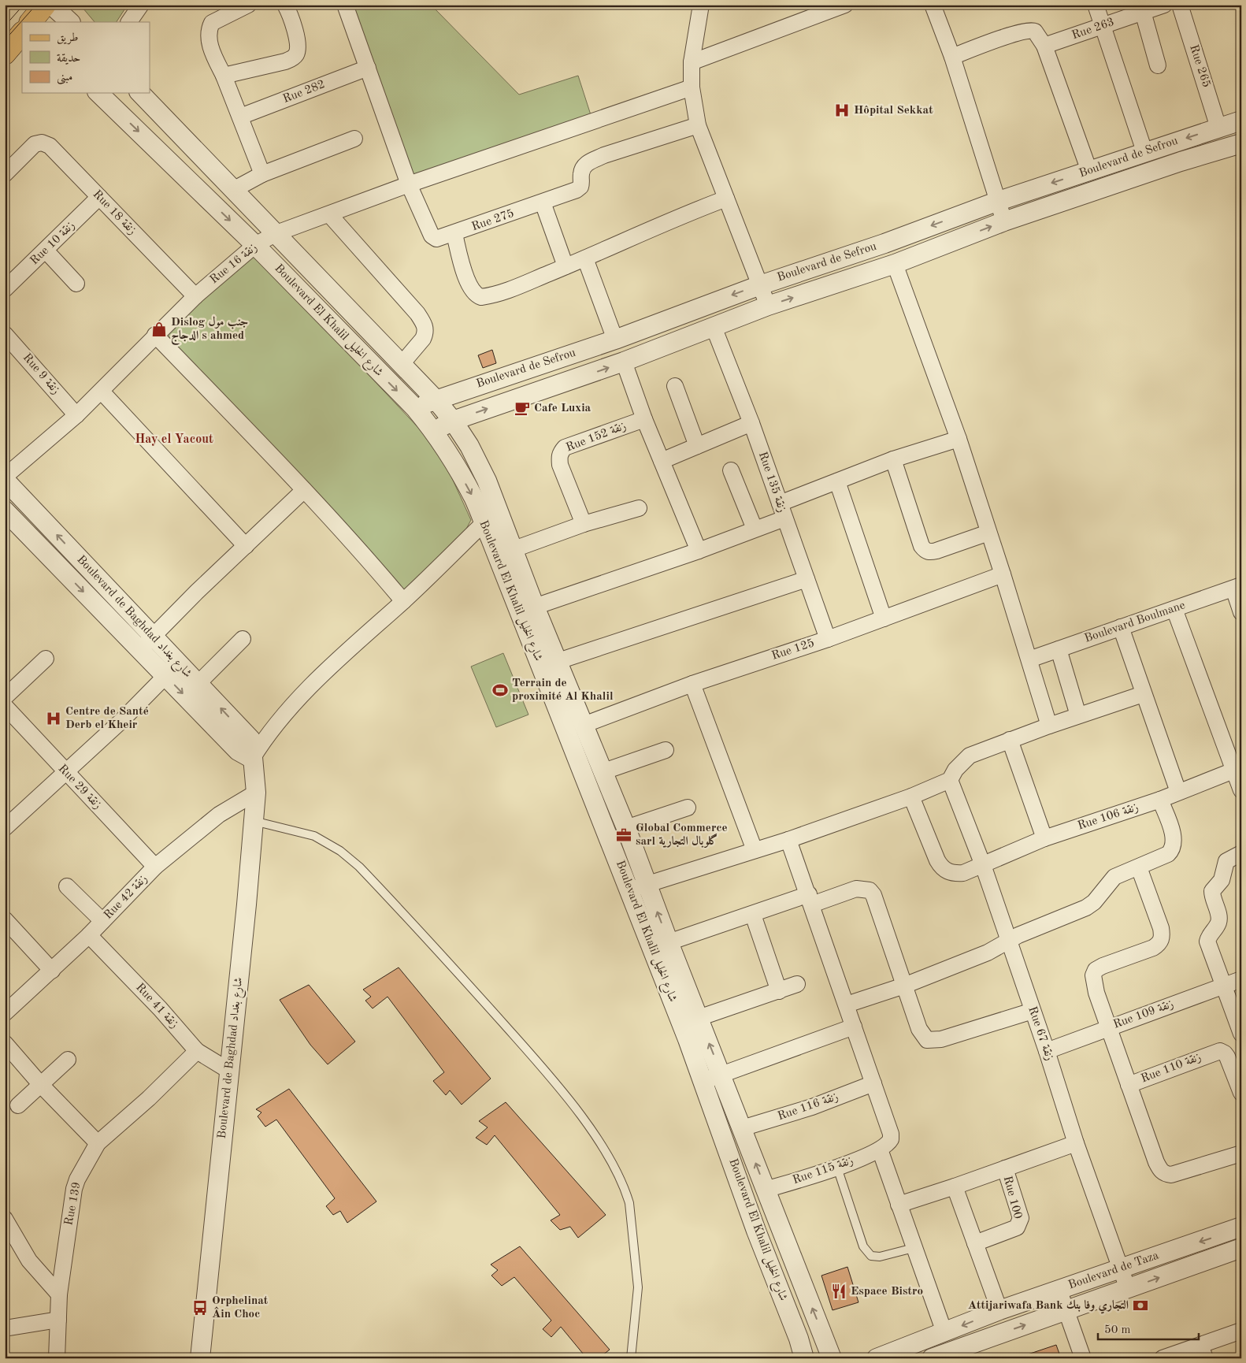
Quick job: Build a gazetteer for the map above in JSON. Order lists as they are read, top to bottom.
{
  "streets": {
    "street": [
      "Rue 263",
      "Rue 265",
      "Rue 282",
      "Boulevard de Sefrou",
      "Rue 18 زنقة",
      "Rue 275",
      "Rue 10 زنقة",
      "Rue 16 زنقة",
      "Boulevard El Khalil شارع الخليل",
      "Rue 9 زنقة",
      "Rue 152 زنقة",
      "Rue 135 زنقة",
      "Boulevard de Baghdad شارع بغداد",
      "Boulevard Boulmane",
      "Rue 125",
      "Rue 29 زنقة",
      "Rue 106 زنقة",
      "Rue 42 زنقة",
      "Rue 41 زنقة",
      "Rue 109 زنقة",
      "Rue 67 زنقة",
      "Rue 110 زنقة",
      "Rue 116 زنقة",
      "Rue 115 زنقة",
      "Rue 100",
      "Rue 139",
      "Boulevard de Taza"
    ]
  },
  "crossings": [
    ["Rue 265", "Boulevard de Sefrou"],
    ["Boulevard de Sefrou", "Boulevard El Khalil شارع الخليل"],
    ["Boulevard de Sefrou", "Rue 135 زنقة"],
    ["Rue 18 زنقة", "Rue 10 زنقة"],
    ["Rue 18 زنقة", "Rue 16 زنقة"],
    ["Rue 275", "Rue 16 زنقة"],
    ["Rue 16 زنقة", "Boulevard El Khalil شارع الخليل"],
    ["Rue 16 زنقة", "Rue 9 زنقة"],
    ["Boulevard El Khalil شارع الخليل", "Rue 125"],
    ["Boulevard El Khalil شارع الخليل", "Rue 116 زنقة"],
    ["Boulevard El Khalil شارع الخليل", "Rue 115 زنقة"],
    ["Rue 135 زنقة", "Rue 125"],
    ["Boulevard de Baghdad شارع بغداد", "Rue 42 زنقة"],
    ["Boulevard de Baghdad شارع بغداد", "Rue 41 زنقة"],
    ["Rue 29 زنقة", "Rue 42 زنقة"],
    ["Rue 106 زنقة", "Rue 67 زنقة"],
    ["Rue 42 زنقة", "Rue 41 زنقة"],
    ["Rue 41 زنقة", "Rue 139"],
    ["Rue 109 زنقة", "Rue 67 زنقة"],
    ["Rue 67 زنقة", "Boulevard de Taza"]
  ],
  "districts": ["Hay el Yacout"],
  "places": {
    "hospital": ["Hôpital Sekkat", "Centre de Santé Derb el Kheir"],
    "shop": ["Dislog جنب مول الدجاج s ahmed"],
    "cafe": ["Cafe Luxia"],
    "sports": ["Terrain de proximité Al Khalil"],
    "office": ["Global Commerce sarl گلوبال التجارية"],
    "restaurant": ["Espace Bistro"],
    "bank": ["Attijariwafa Bank التجاري وفا بنك"],
    "bus stop": ["Orphelinat Âin Choc"]
  },
  "legend": ["طريق", "حديقة", "مبنى"],
  "scale_bar": "50 m"
}
